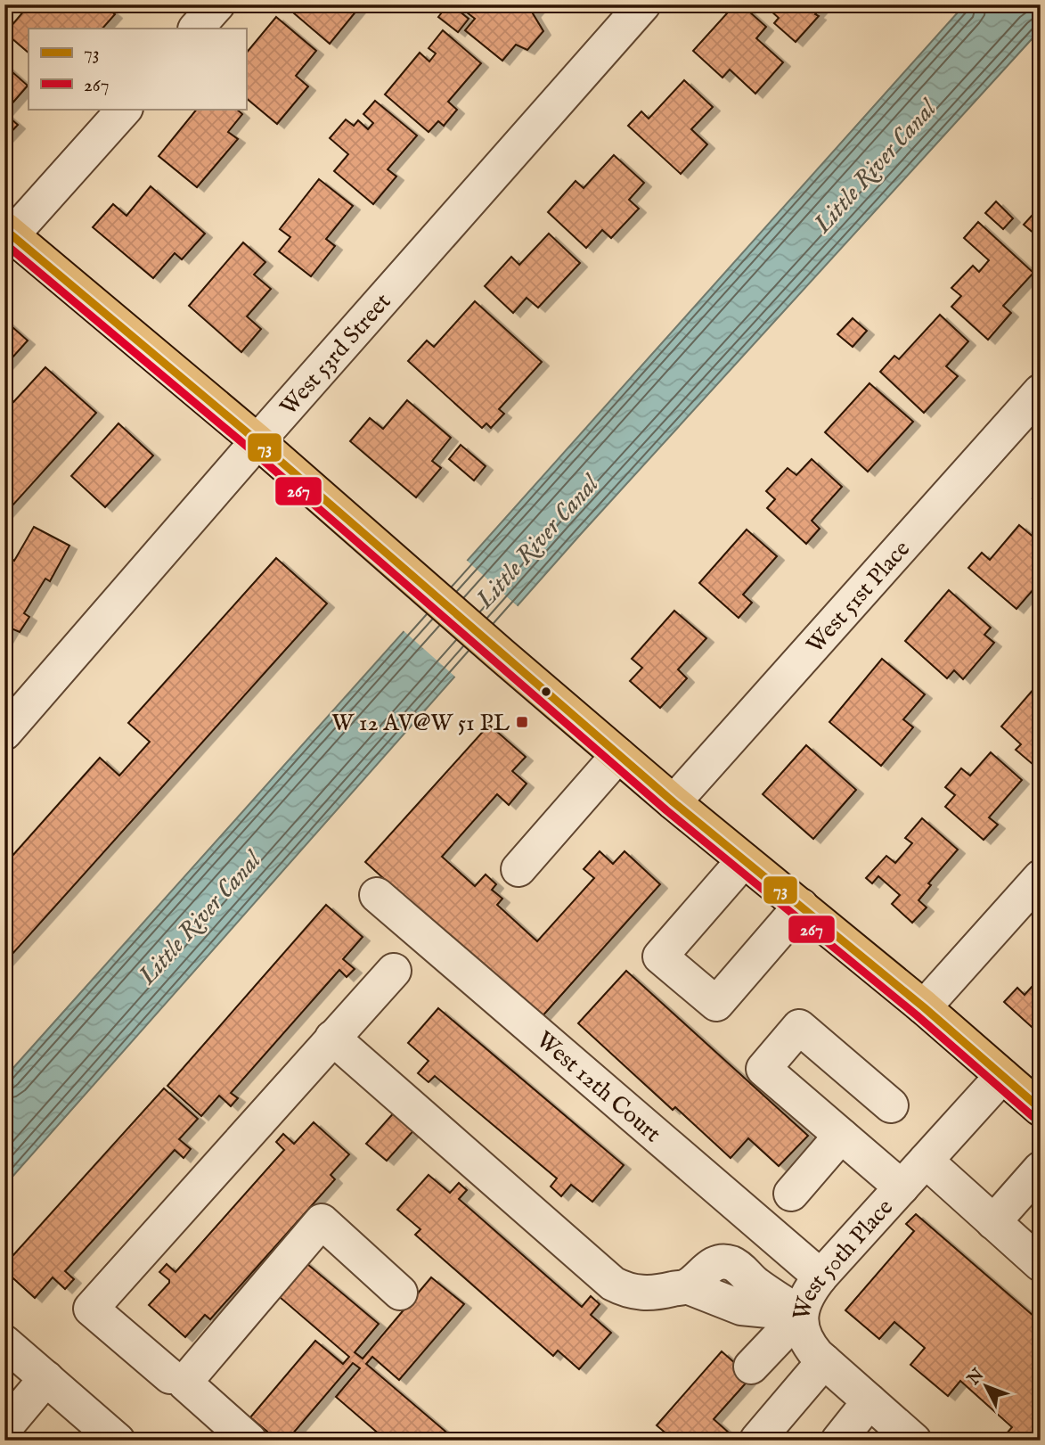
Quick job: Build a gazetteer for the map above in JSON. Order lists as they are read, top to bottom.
{
  "streets": {
    "street": [
      "West 53rd Street",
      "West 51st Place",
      "West 12th Court",
      "West 50th Place"
    ]
  },
  "crossings": [
    ["West 12th Court", "West 50th Place"]
  ],
  "water": ["Little River Canal"],
  "places": {
    "transit": ["W 12 AV@W 51 PL"]
  },
  "lines": ["transit line 73", "transit line 267"],
  "legend": ["73", "267"],
  "north": "top left"
}
